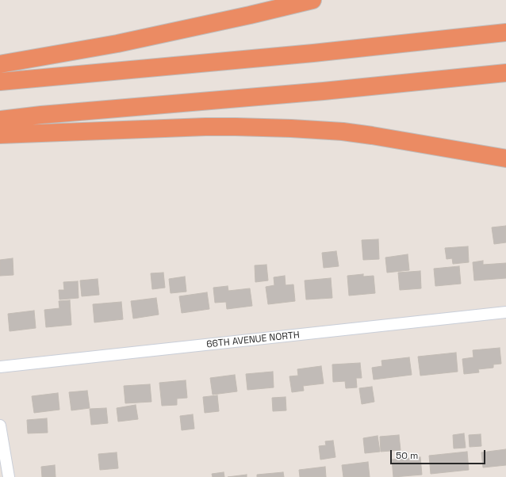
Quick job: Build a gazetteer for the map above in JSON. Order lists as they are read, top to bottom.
{
  "streets": {
    "street": ["66TH AVENUE NORTH"]
  },
  "scale_bar": "50 m"
}
